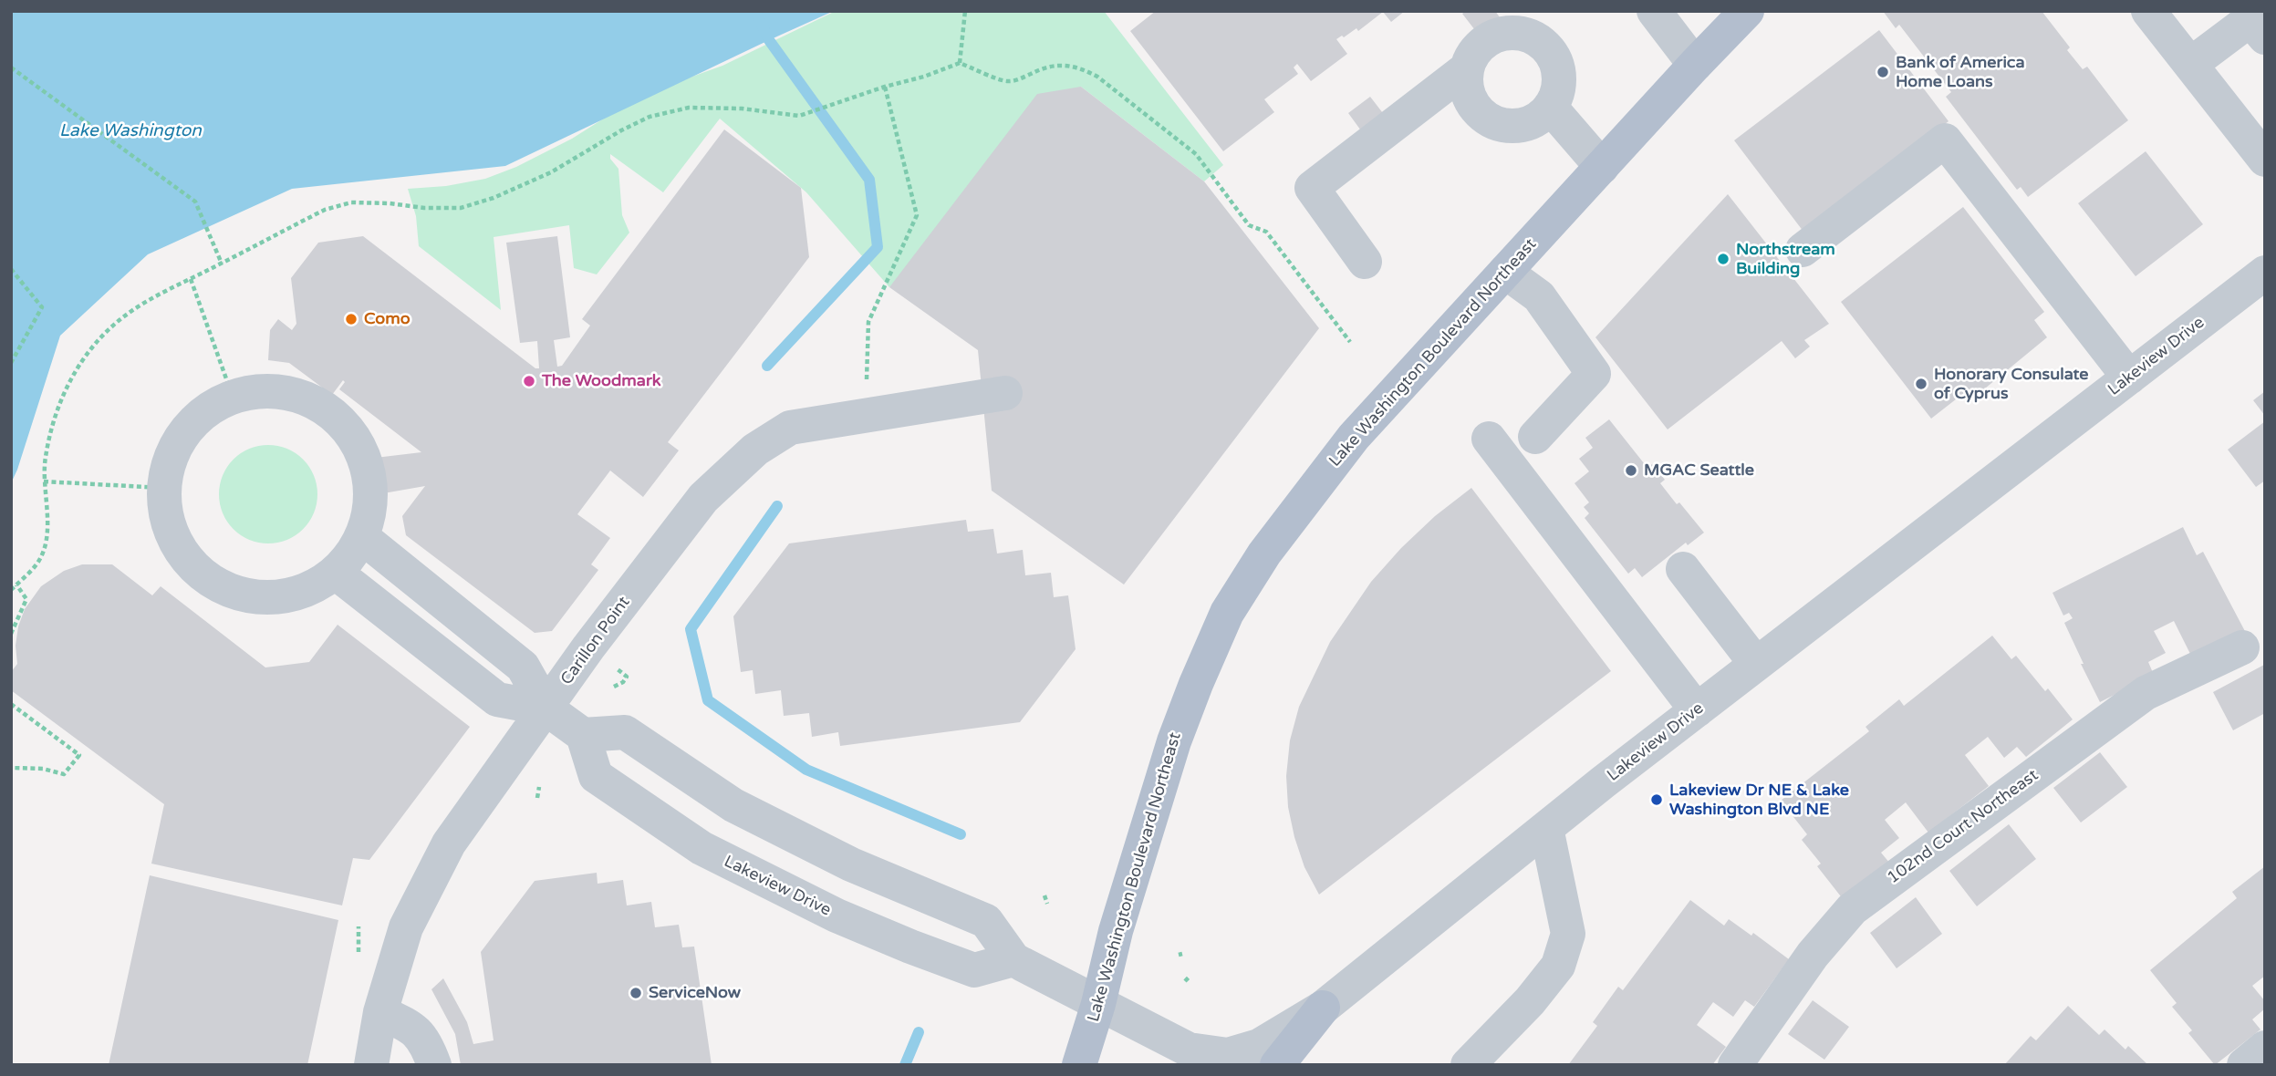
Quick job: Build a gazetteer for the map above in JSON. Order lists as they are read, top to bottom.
{
  "streets": {
    "main road": ["Lake Washington Boulevard Northeast"],
    "street": ["Lakeview Drive", "Carillon Point", "102nd Court Northeast"]
  },
  "crossings": [
    ["Lake Washington Boulevard Northeast", "Lakeview Drive"]
  ],
  "water": ["Lake Washington"],
  "places": [
    "Bank of America Home Loans",
    "Northstream Building",
    "Como",
    "The Woodmark",
    "Honorary Consulate of Cyprus",
    "MGAC Seattle",
    "Lakeview Dr NE & Lake Washington Blvd NE",
    "ServiceNow"
  ]
}
